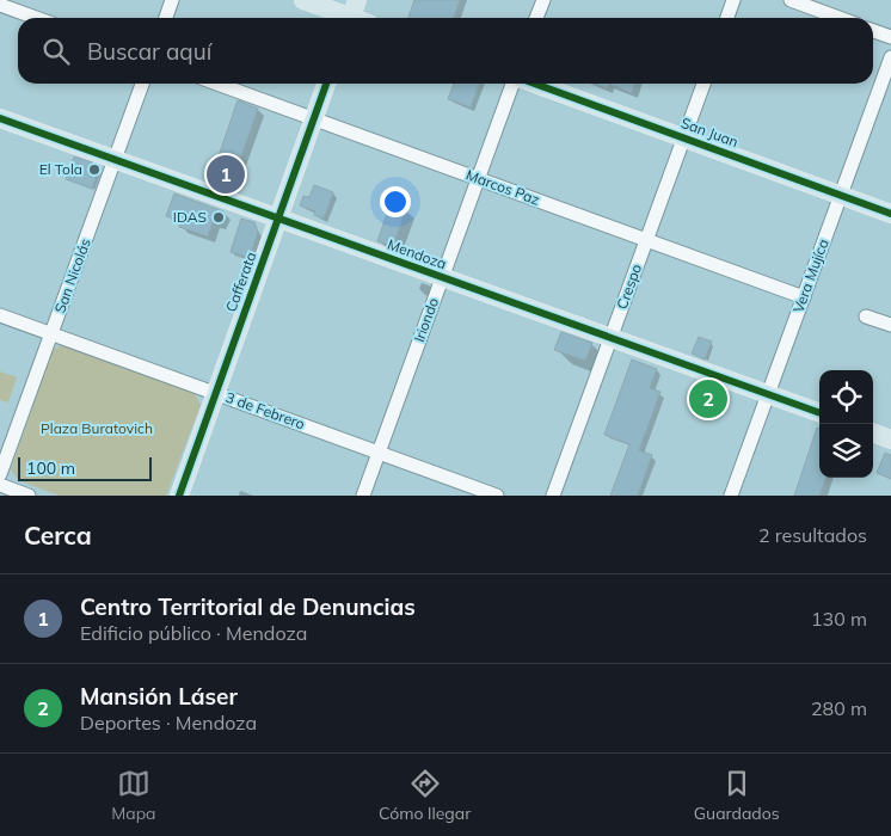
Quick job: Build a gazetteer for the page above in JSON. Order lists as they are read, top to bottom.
{
  "streets": {
    "main road": ["San Juan", "Mendoza", "Cafferata"],
    "street": [
      "Marcos Paz",
      "San Nicolás",
      "Vera Mujíca",
      "Crespo",
      "Iriondo",
      "3 de Febrero"
    ]
  },
  "crossings": [
    ["San Juan", "Vera Mujíca"],
    ["San Juan", "Crespo"],
    ["Marcos Paz", "Vera Mujíca"],
    ["Marcos Paz", "Cafferata"],
    ["Marcos Paz", "Crespo"],
    ["Marcos Paz", "Iriondo"],
    ["Mendoza", "San Nicolás"],
    ["Mendoza", "Vera Mujíca"],
    ["Mendoza", "Cafferata"],
    ["Mendoza", "Crespo"],
    ["Mendoza", "Iriondo"],
    ["San Nicolás", "3 de Febrero"],
    ["Cafferata", "3 de Febrero"],
    ["Iriondo", "3 de Febrero"]
  ],
  "parks": ["Plaza Buratovich"],
  "places": ["El Tola", "IDAS"],
  "scale_bar": "100 m",
  "page": {
    "search": "Buscar aquí",
    "pins": ["1", "2"],
    "scale": "100 m",
    "heading": ["Cerca", "2 resultados"],
    "list": [
      {
        "mark": "1",
        "name": "Centro Territorial de Denuncias",
        "note": "Edificio público · Mendoza",
        "value": "130 m"
      },
      {
        "mark": "2",
        "name": "Mansión Láser",
        "note": "Deportes · Mendoza",
        "value": "280 m"
      }
    ],
    "nav": ["Mapa", "Cómo llegar", "Guardados"]
  }
}
